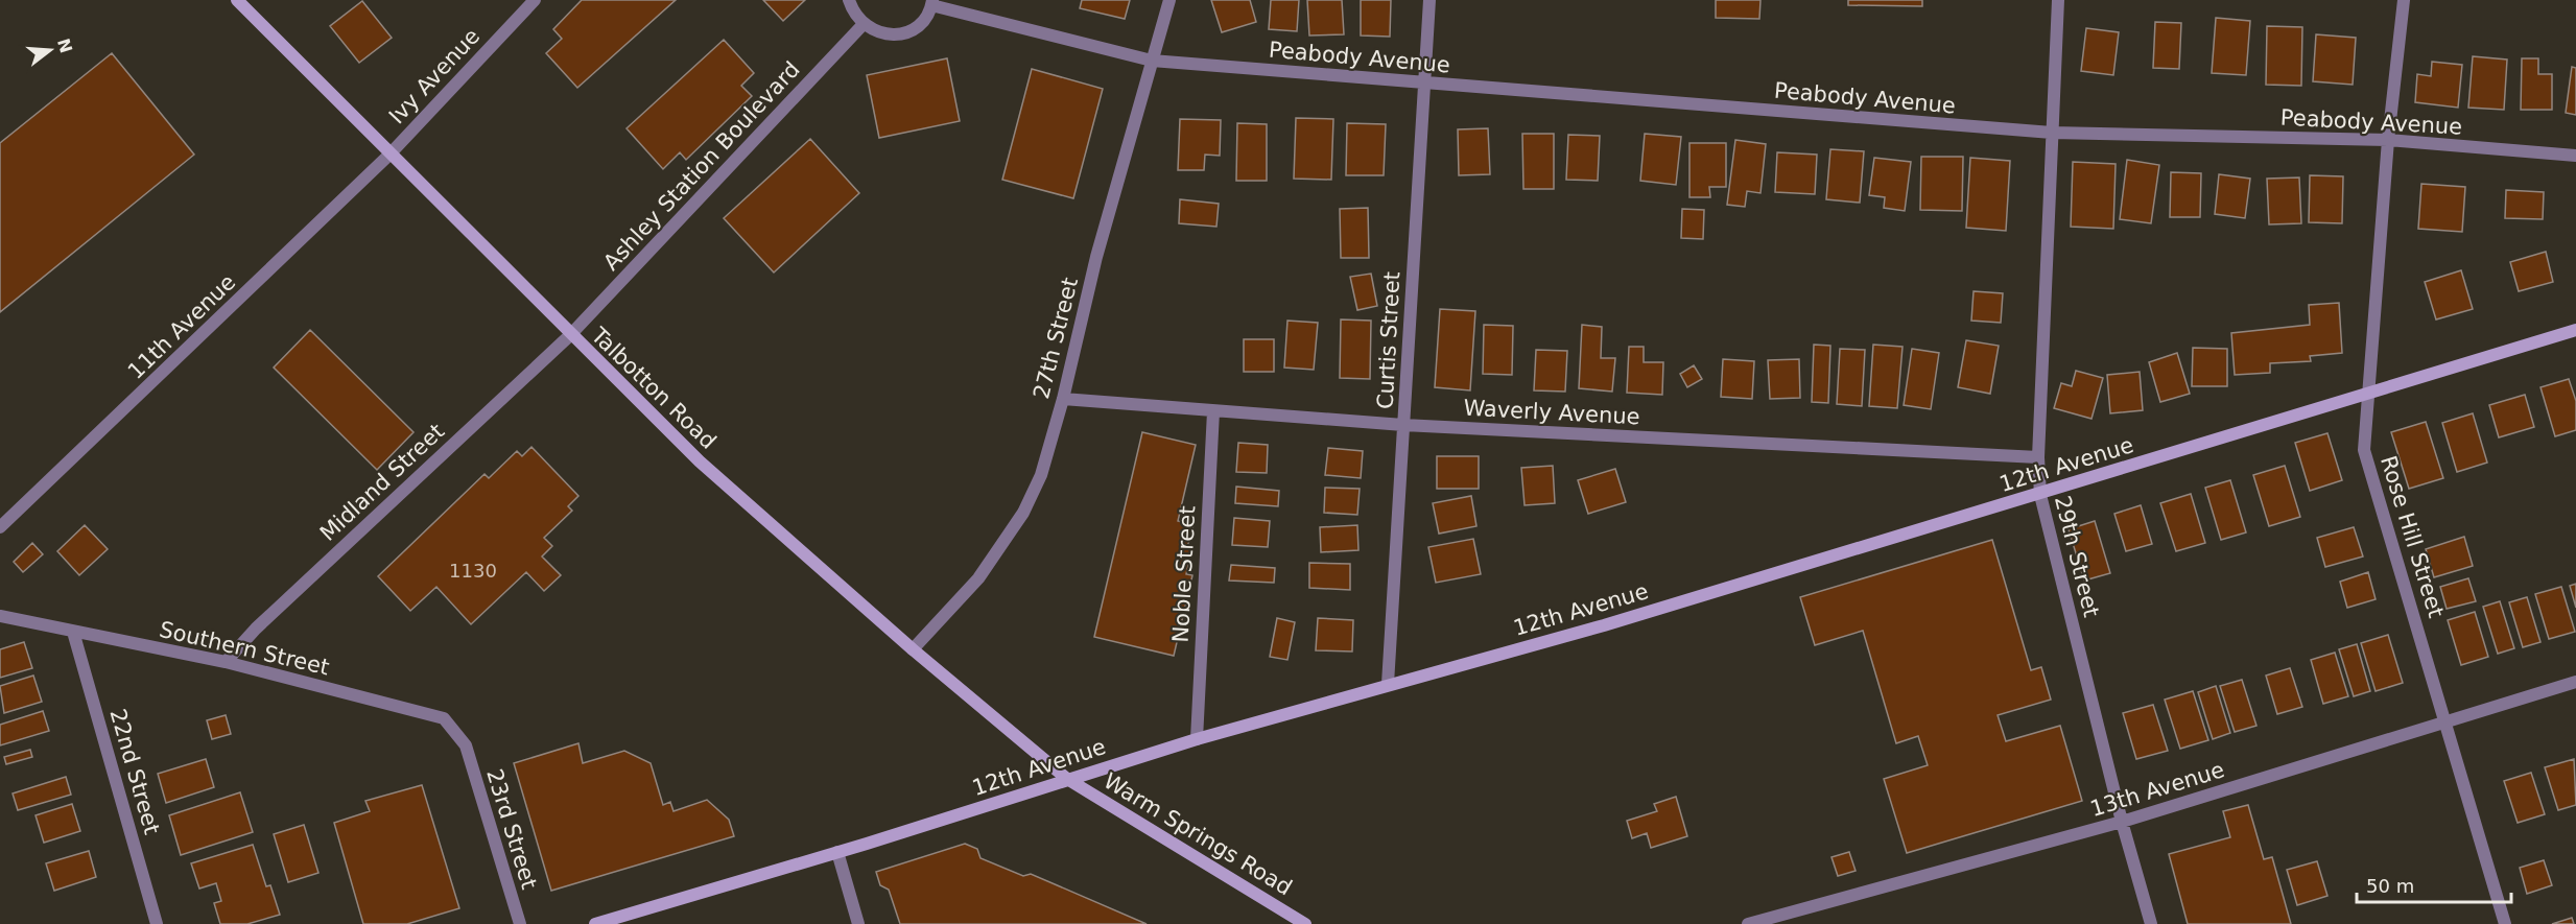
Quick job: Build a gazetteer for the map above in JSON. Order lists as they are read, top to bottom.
{
  "streets": {
    "street": [
      "Peabody Avenue",
      "Ivy Avenue",
      "Ashley Station Boulevard",
      "11th Avenue",
      "27th Street",
      "Curtis Street",
      "Talbotton Road",
      "Waverly Avenue",
      "12th Avenue",
      "Midland Street",
      "Rose Hill Street",
      "29th Street",
      "Noble Street",
      "Southern Street",
      "22nd Street",
      "13th Avenue",
      "23rd Street",
      "Warm Springs Road"
    ]
  },
  "crossings": [
    ["Peabody Avenue", "27th Street"],
    ["Peabody Avenue", "Curtis Street"],
    ["Peabody Avenue", "Rose Hill Street"],
    ["Peabody Avenue", "29th Street"],
    ["Ivy Avenue", "11th Avenue"],
    ["Ivy Avenue", "Talbotton Road"],
    ["Ashley Station Boulevard", "Talbotton Road"],
    ["Ashley Station Boulevard", "Midland Street"],
    ["11th Avenue", "Talbotton Road"],
    ["27th Street", "Talbotton Road"],
    ["27th Street", "Waverly Avenue"],
    ["Curtis Street", "Waverly Avenue"],
    ["Curtis Street", "12th Avenue"],
    ["Talbotton Road", "12th Avenue"],
    ["Talbotton Road", "Midland Street"],
    ["Talbotton Road", "Warm Springs Road"],
    ["Waverly Avenue", "29th Street"],
    ["Waverly Avenue", "Noble Street"],
    ["12th Avenue", "Rose Hill Street"],
    ["12th Avenue", "29th Street"],
    ["12th Avenue", "Noble Street"],
    ["12th Avenue", "Warm Springs Road"],
    ["Midland Street", "Southern Street"],
    ["Rose Hill Street", "13th Avenue"],
    ["29th Street", "13th Avenue"],
    ["Southern Street", "22nd Street"],
    ["Southern Street", "23rd Street"]
  ],
  "house_numbers": ["1130"],
  "scale_bar": "50 m",
  "north": "right"
}
